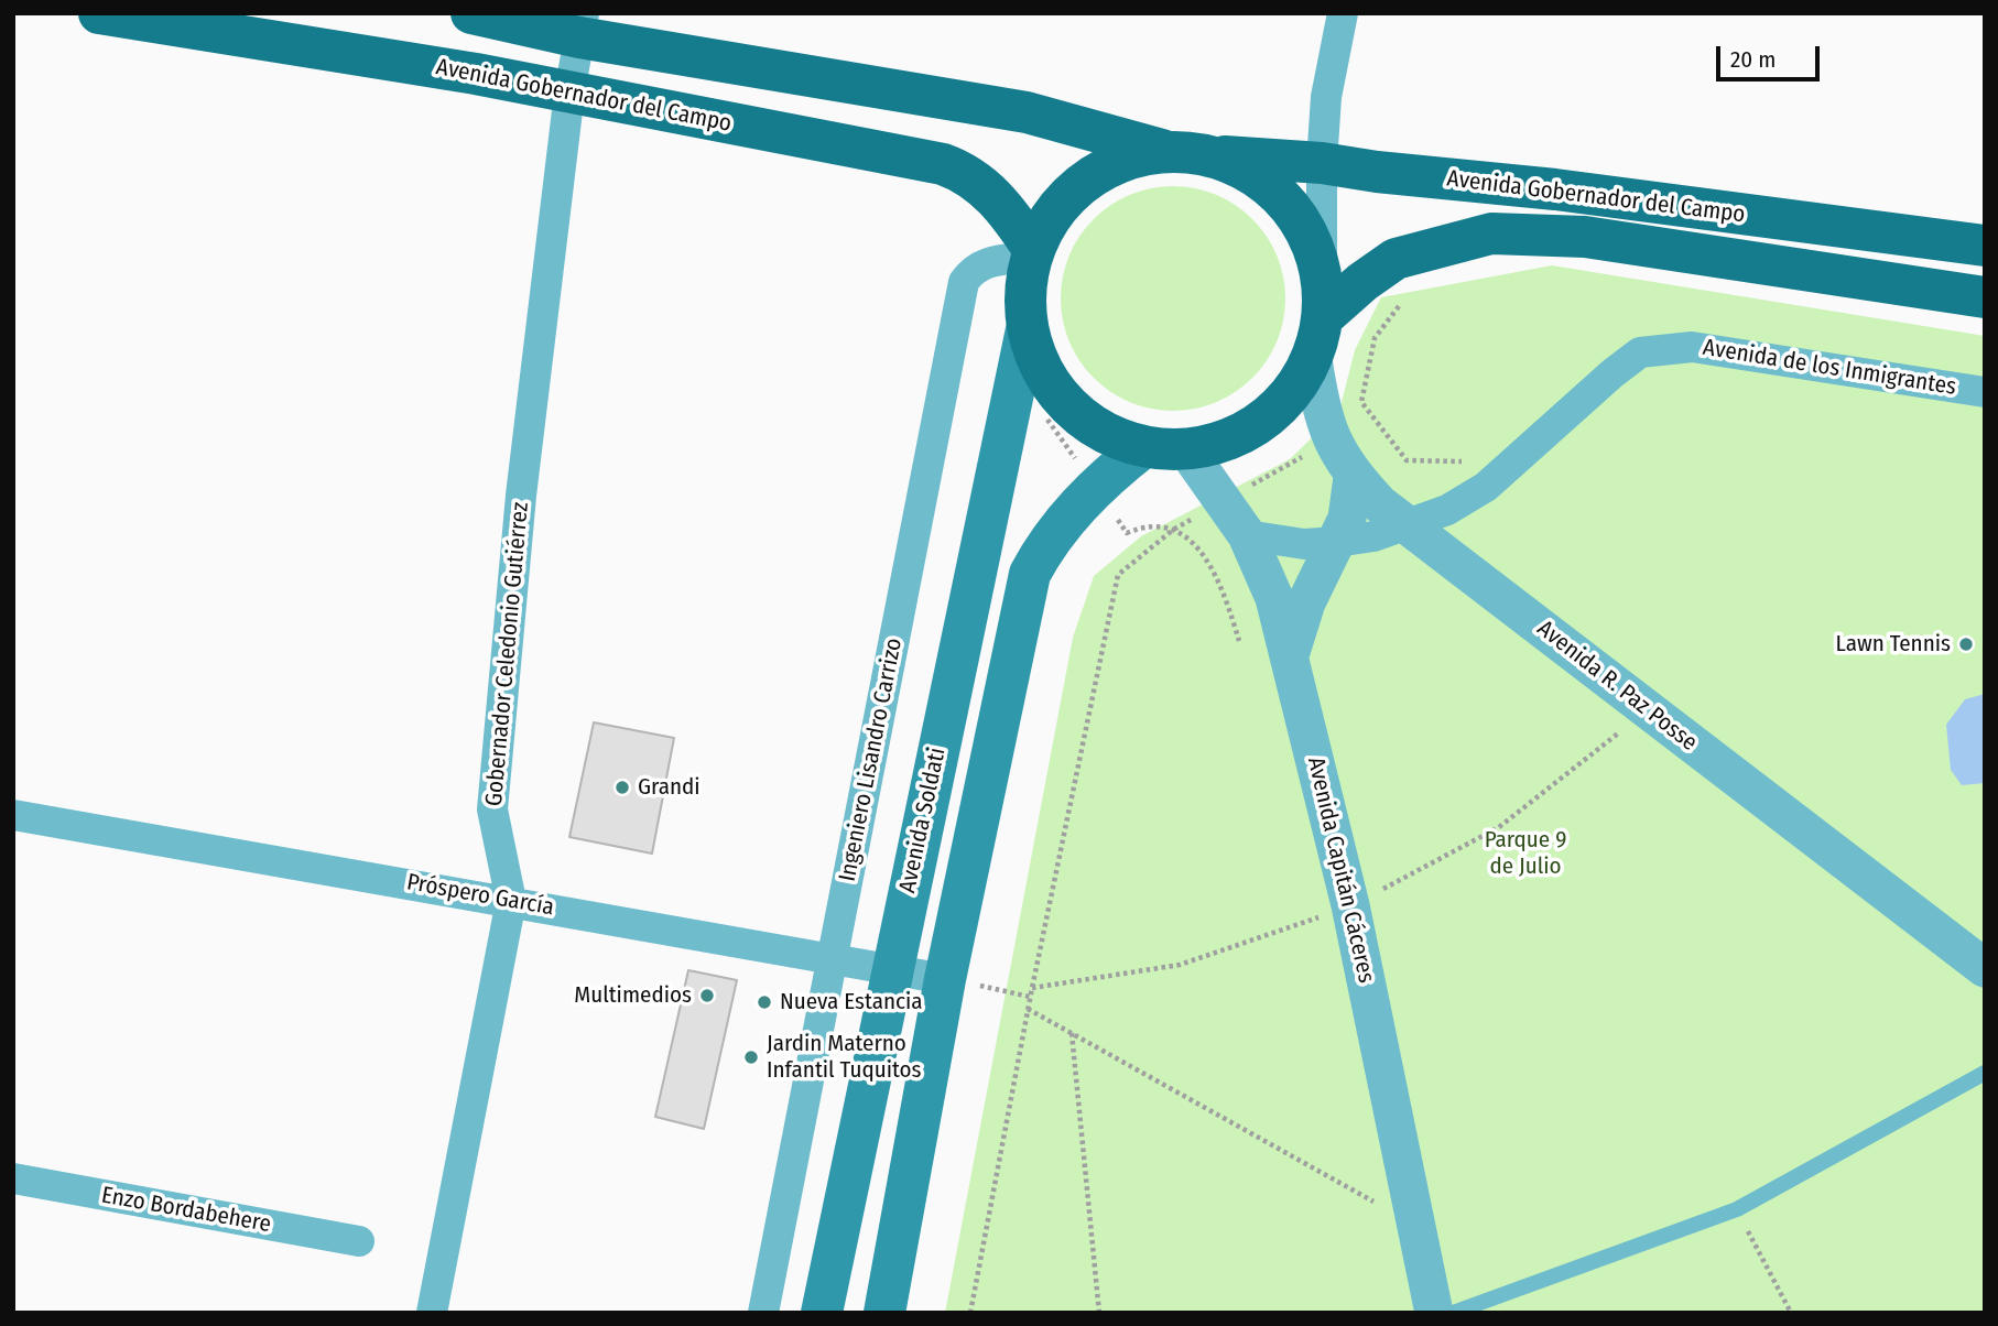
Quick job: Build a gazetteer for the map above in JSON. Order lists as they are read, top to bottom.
{
  "streets": {
    "main road": ["Avenida Gobernador del Campo", "Avenida Soldati"],
    "street": [
      "Avenida de los Inmigrantes",
      "Gobernador Celedonio Gutiérrez",
      "Avenida R. Paz Posse",
      "Ingeniero Lisandro Carrizo",
      "Avenida Capitán Cáceres",
      "Próspero García",
      "Enzo Bordabehere"
    ]
  },
  "crossings": [
    ["Avenida Gobernador del Campo", "Gobernador Celedonio Gutiérrez"],
    ["Avenida Gobernador del Campo", "Ingeniero Lisandro Carrizo"],
    ["Avenida de los Inmigrantes", "Avenida R. Paz Posse"],
    ["Avenida de los Inmigrantes", "Avenida Capitán Cáceres"],
    ["Gobernador Celedonio Gutiérrez", "Próspero García"],
    ["Ingeniero Lisandro Carrizo", "Próspero García"],
    ["Avenida Soldati", "Próspero García"]
  ],
  "parks": ["Parque 9 de Julio"],
  "places": [
    "Lawn Tennis",
    "Grandi",
    "Multimedios",
    "Nueva Estancia",
    "Jardin Materno Infantil Tuquitos"
  ],
  "scale_bar": "20 m"
}
